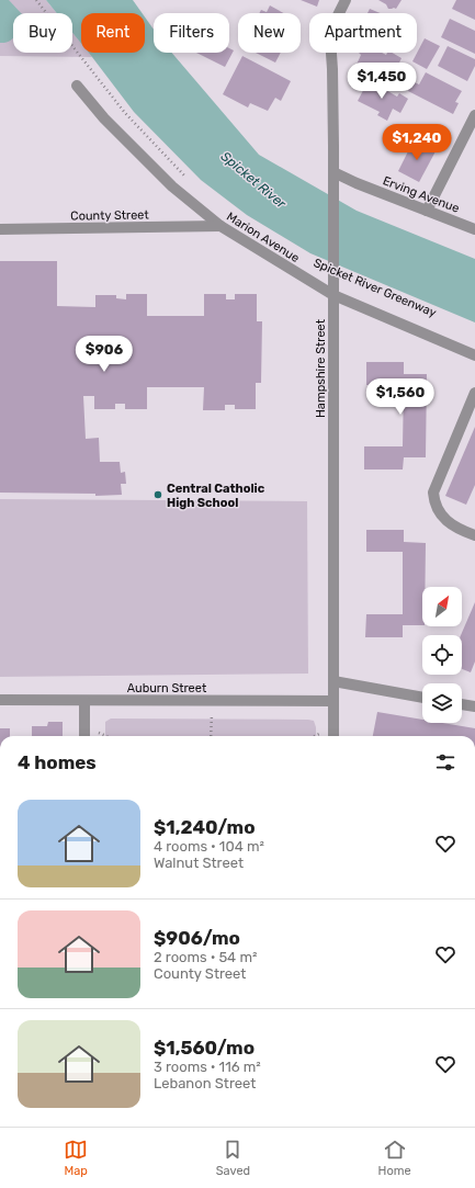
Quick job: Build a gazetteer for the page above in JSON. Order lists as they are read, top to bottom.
{
  "streets": {
    "street": [
      "Erving Avenue",
      "County Street",
      "Marion Avenue",
      "Hampshire Street",
      "Auburn Street"
    ]
  },
  "crossings": [
    ["Erving Avenue", "Hampshire Street"],
    ["County Street", "Marion Avenue"],
    ["Marion Avenue", "Hampshire Street"],
    ["Hampshire Street", "Auburn Street"]
  ],
  "water": ["Spicket River"],
  "places": ["Central Catholic High School"],
  "north": "top right",
  "page": {
    "chip": [
      "Buy",
      "Rent",
      "Filters",
      "New",
      "Apartment"
    ],
    "price": [
      "$1,450",
      "$1,240",
      "$906",
      "$1,560"
    ],
    "heading": "4 homes",
    "list": [
      {
        "name": "$1,240/mo",
        "note": "4 rooms · 104 m² · Walnut Street"
      },
      {
        "name": "$906/mo",
        "note": "2 rooms · 54 m² · County Street"
      },
      {
        "name": "$1,560/mo",
        "note": "3 rooms · 116 m² · Lebanon Street"
      }
    ],
    "tabs": ["Map", "Saved", "Home"]
  }
}
